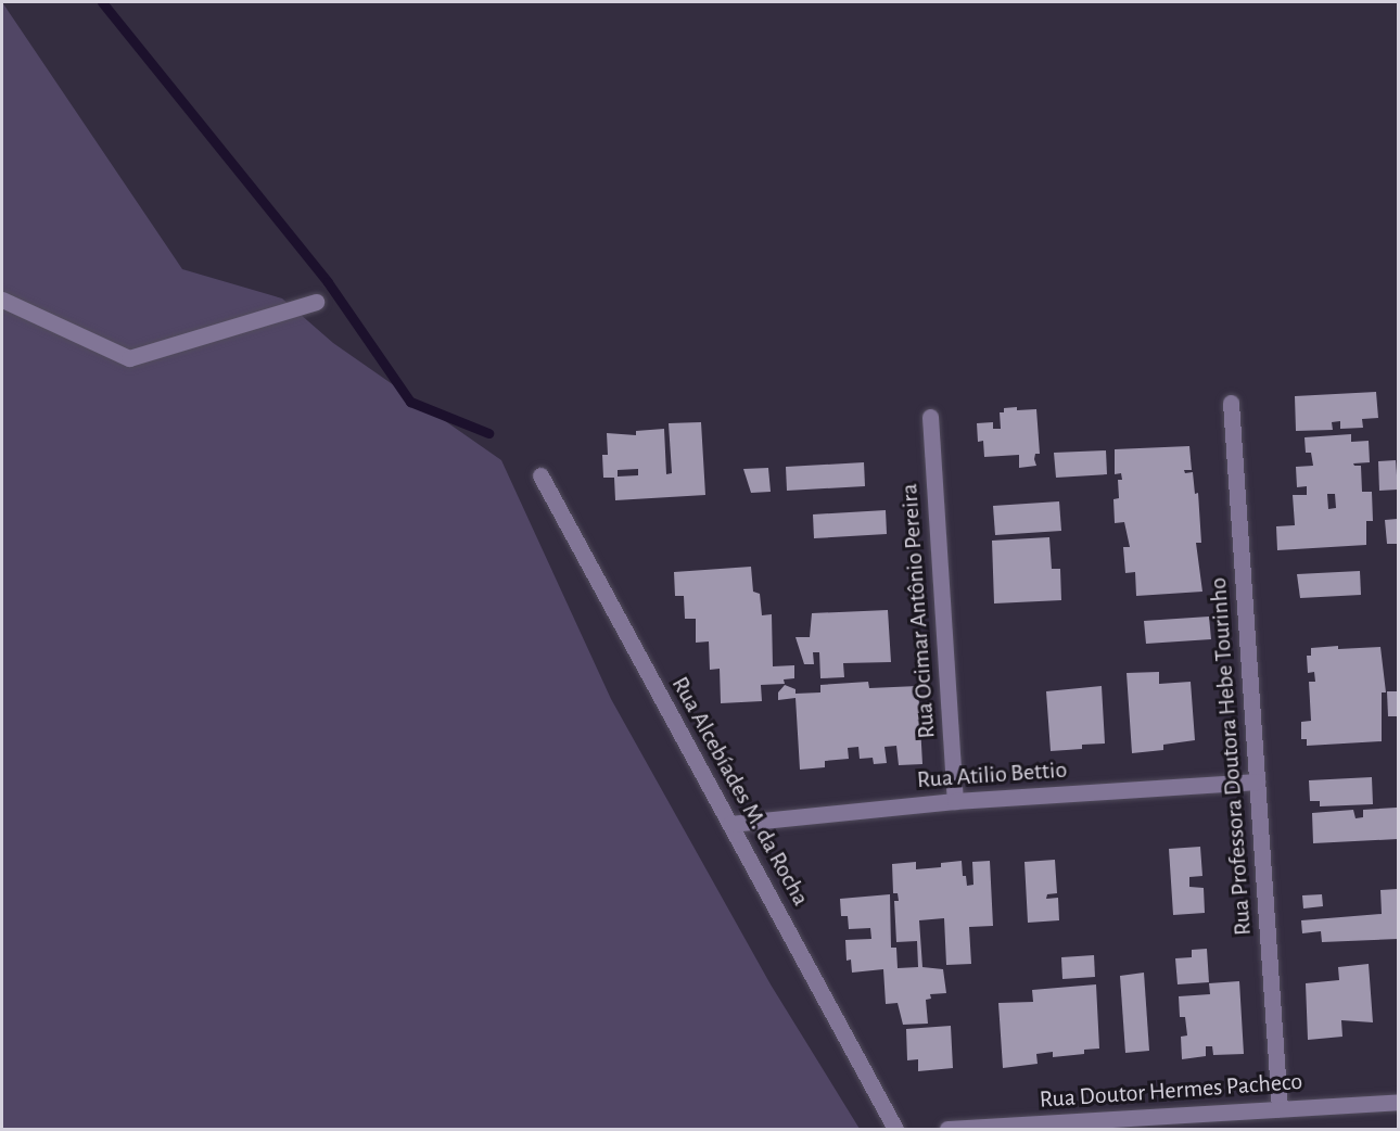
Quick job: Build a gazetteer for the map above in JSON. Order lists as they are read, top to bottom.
{
  "streets": {
    "street": [
      "Rua Ocimar Antônio Pereira",
      "Rua Professora Doutora Hebe Tourinho",
      "Rua Atilio Bettio",
      "Rua Alcebíades M. da Rocha",
      "Rua Doutor Hermes Pacheco"
    ]
  },
  "crossings": [
    ["Rua Ocimar Antônio Pereira", "Rua Atilio Bettio"],
    ["Rua Professora Doutora Hebe Tourinho", "Rua Atilio Bettio"],
    ["Rua Professora Doutora Hebe Tourinho", "Rua Doutor Hermes Pacheco"],
    ["Rua Atilio Bettio", "Rua Alcebíades M. da Rocha"]
  ]
}
